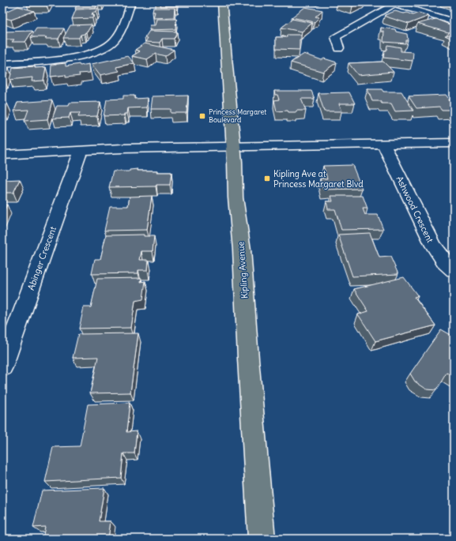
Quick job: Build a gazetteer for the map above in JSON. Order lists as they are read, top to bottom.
{
  "streets": {
    "main road": ["Kipling Avenue"],
    "street": ["Ashwood Crescent", "Abinger Crescent"]
  },
  "places": {
    "transit": ["Princess Margaret Boulevard", "Kipling Ave at Princess Margaret Blvd"]
  }
}
